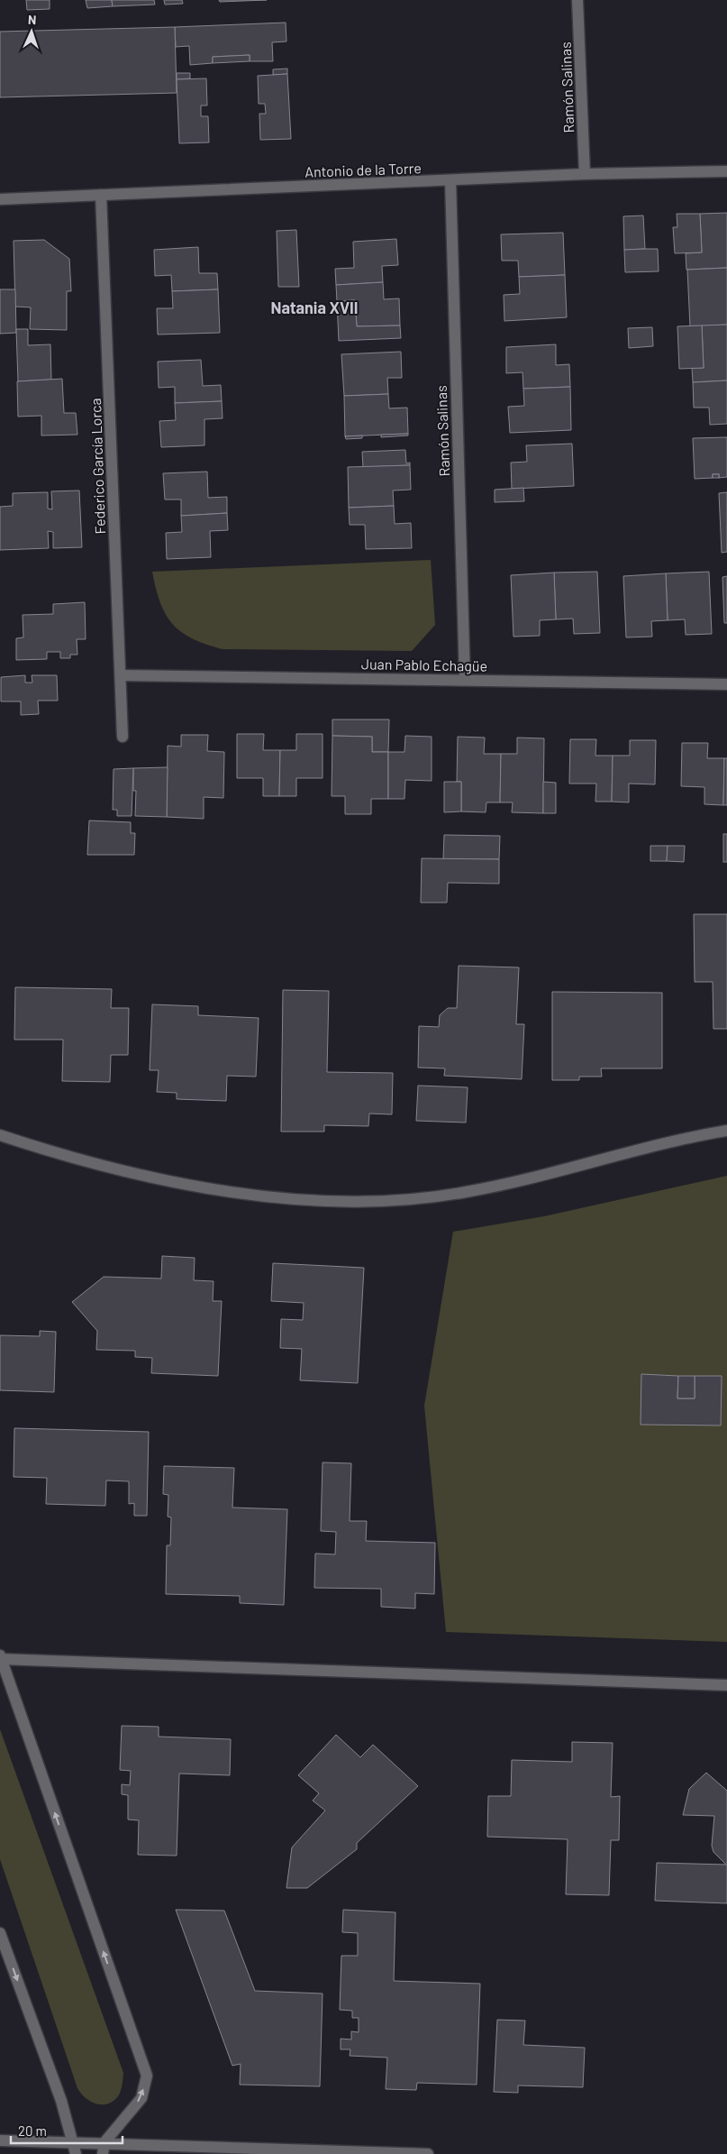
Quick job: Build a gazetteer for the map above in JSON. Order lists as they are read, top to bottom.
{
  "streets": {
    "street": [
      "Ramón Salinas",
      "Antonio de la Torre",
      "Federico García Lorca",
      "Juan Pablo Echagüe"
    ]
  },
  "crossings": [
    ["Ramón Salinas", "Antonio de la Torre"],
    ["Ramón Salinas", "Juan Pablo Echagüe"],
    ["Antonio de la Torre", "Federico García Lorca"],
    ["Federico García Lorca", "Juan Pablo Echagüe"]
  ],
  "districts": ["Natania XVII"],
  "scale_bar": "20 m",
  "north": "top"
}
